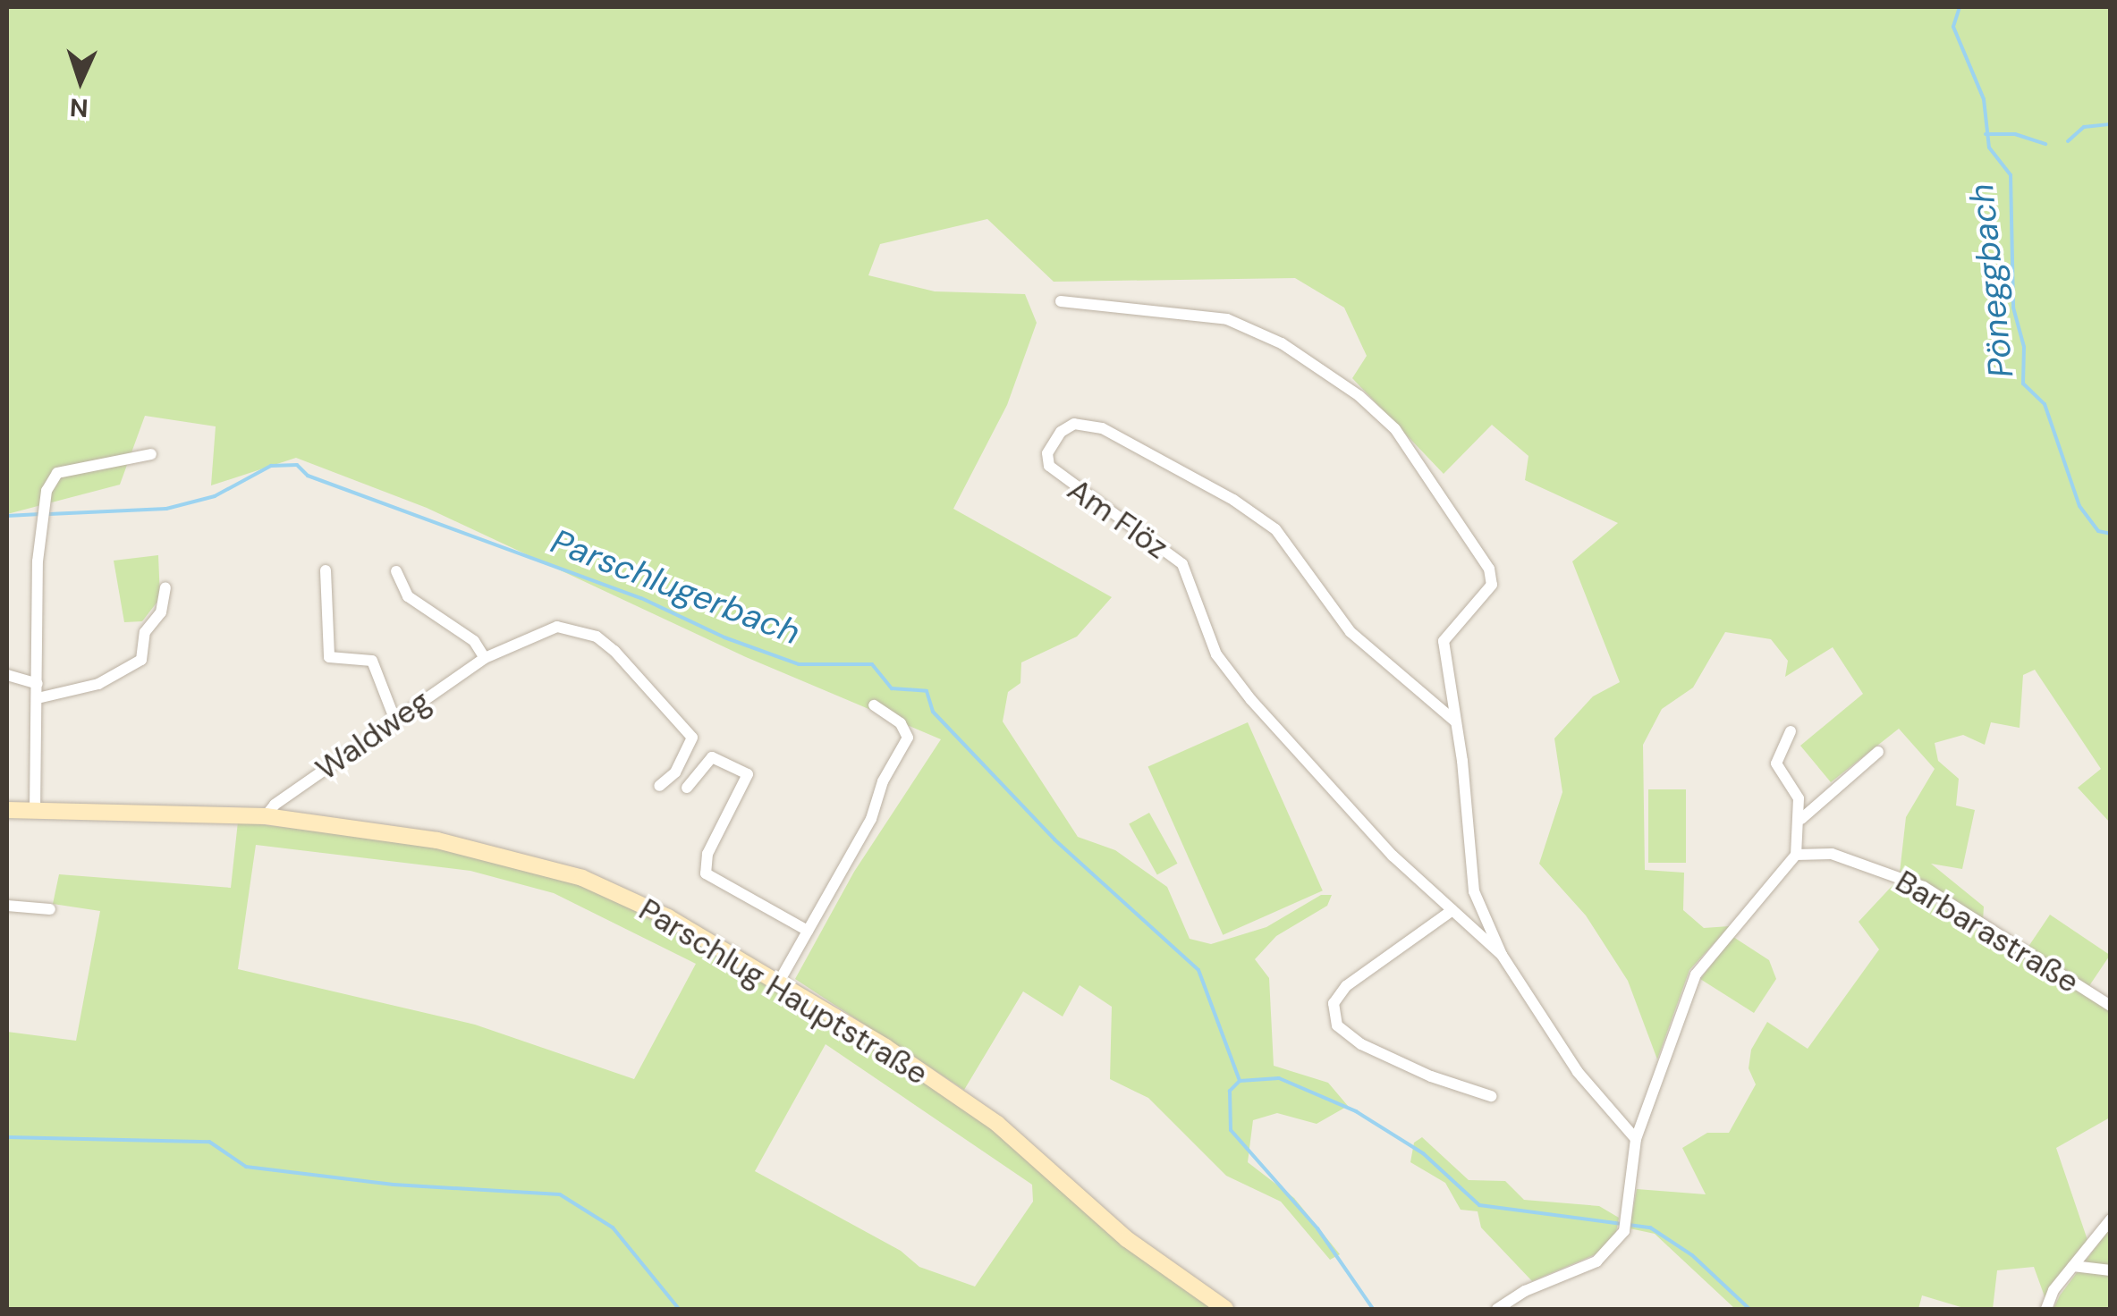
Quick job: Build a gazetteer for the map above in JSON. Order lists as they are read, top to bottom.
{
  "streets": {
    "main road": ["Parschlug Hauptstraße"],
    "street": ["Am Flöz", "Waldweg", "Barbarastraße"]
  },
  "crossings": [
    ["Waldweg", "Parschlug Hauptstraße"]
  ],
  "water": ["Pöneggbach", "Parschlugerbach"],
  "north": "bottom"
}
